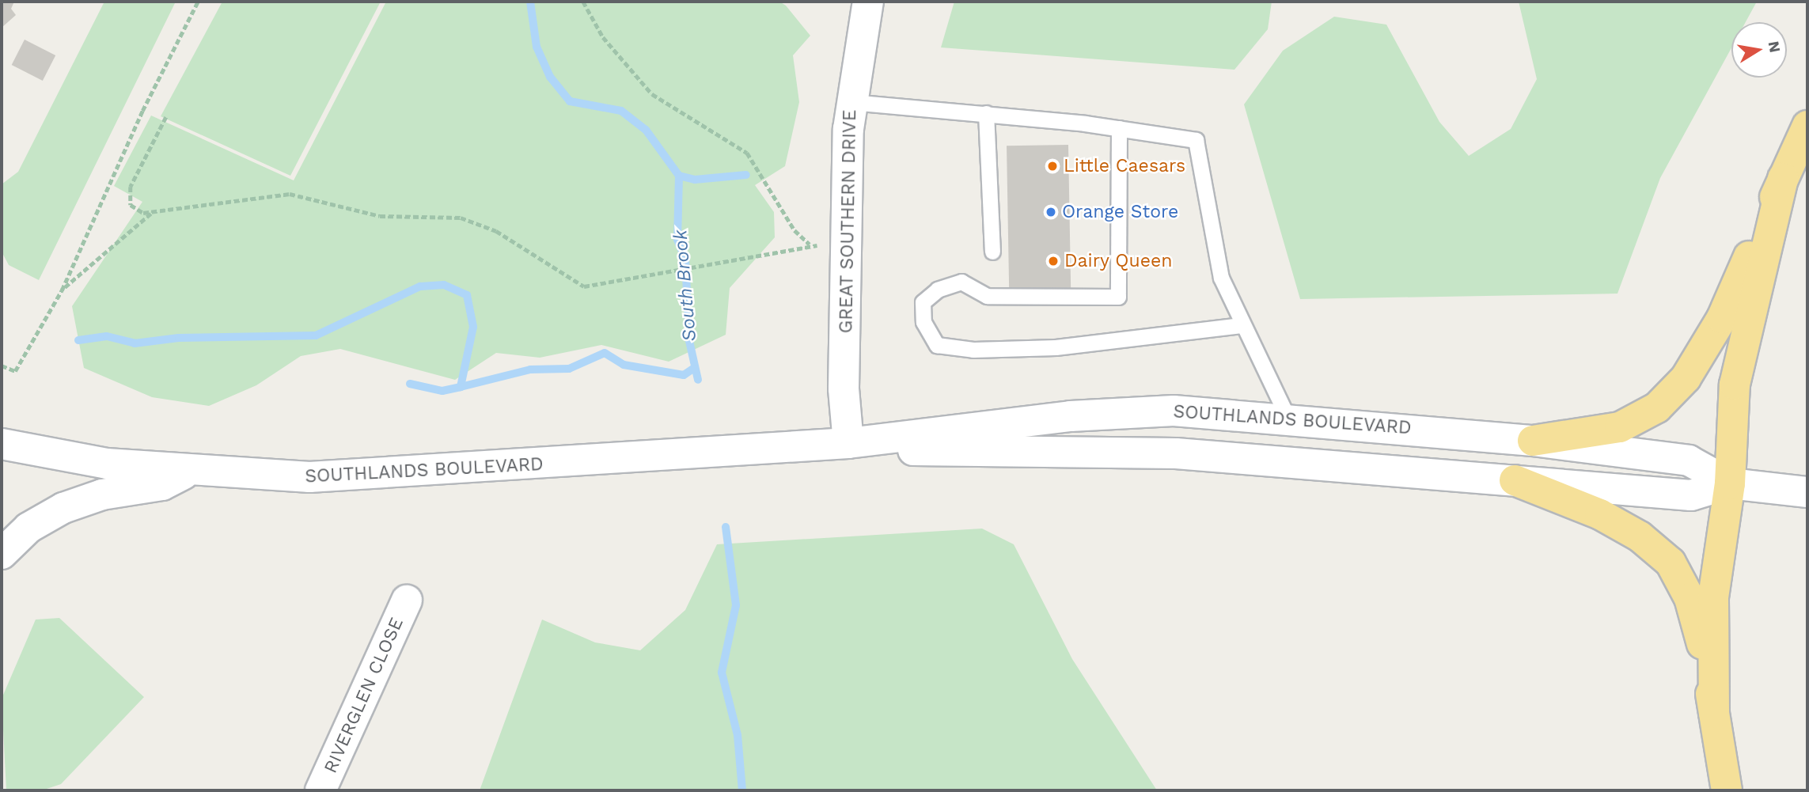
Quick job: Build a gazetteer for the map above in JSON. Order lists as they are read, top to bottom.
{
  "streets": {
    "main road": ["GREAT SOUTHERN DRIVE", "SOUTHLANDS BOULEVARD", "RIVERGLEN CLOSE"]
  },
  "crossings": [
    ["GREAT SOUTHERN DRIVE", "SOUTHLANDS BOULEVARD"]
  ],
  "water": ["South Brook"],
  "places": ["Little Caesars", "Orange Store", "Dairy Queen"],
  "north": "right"
}
